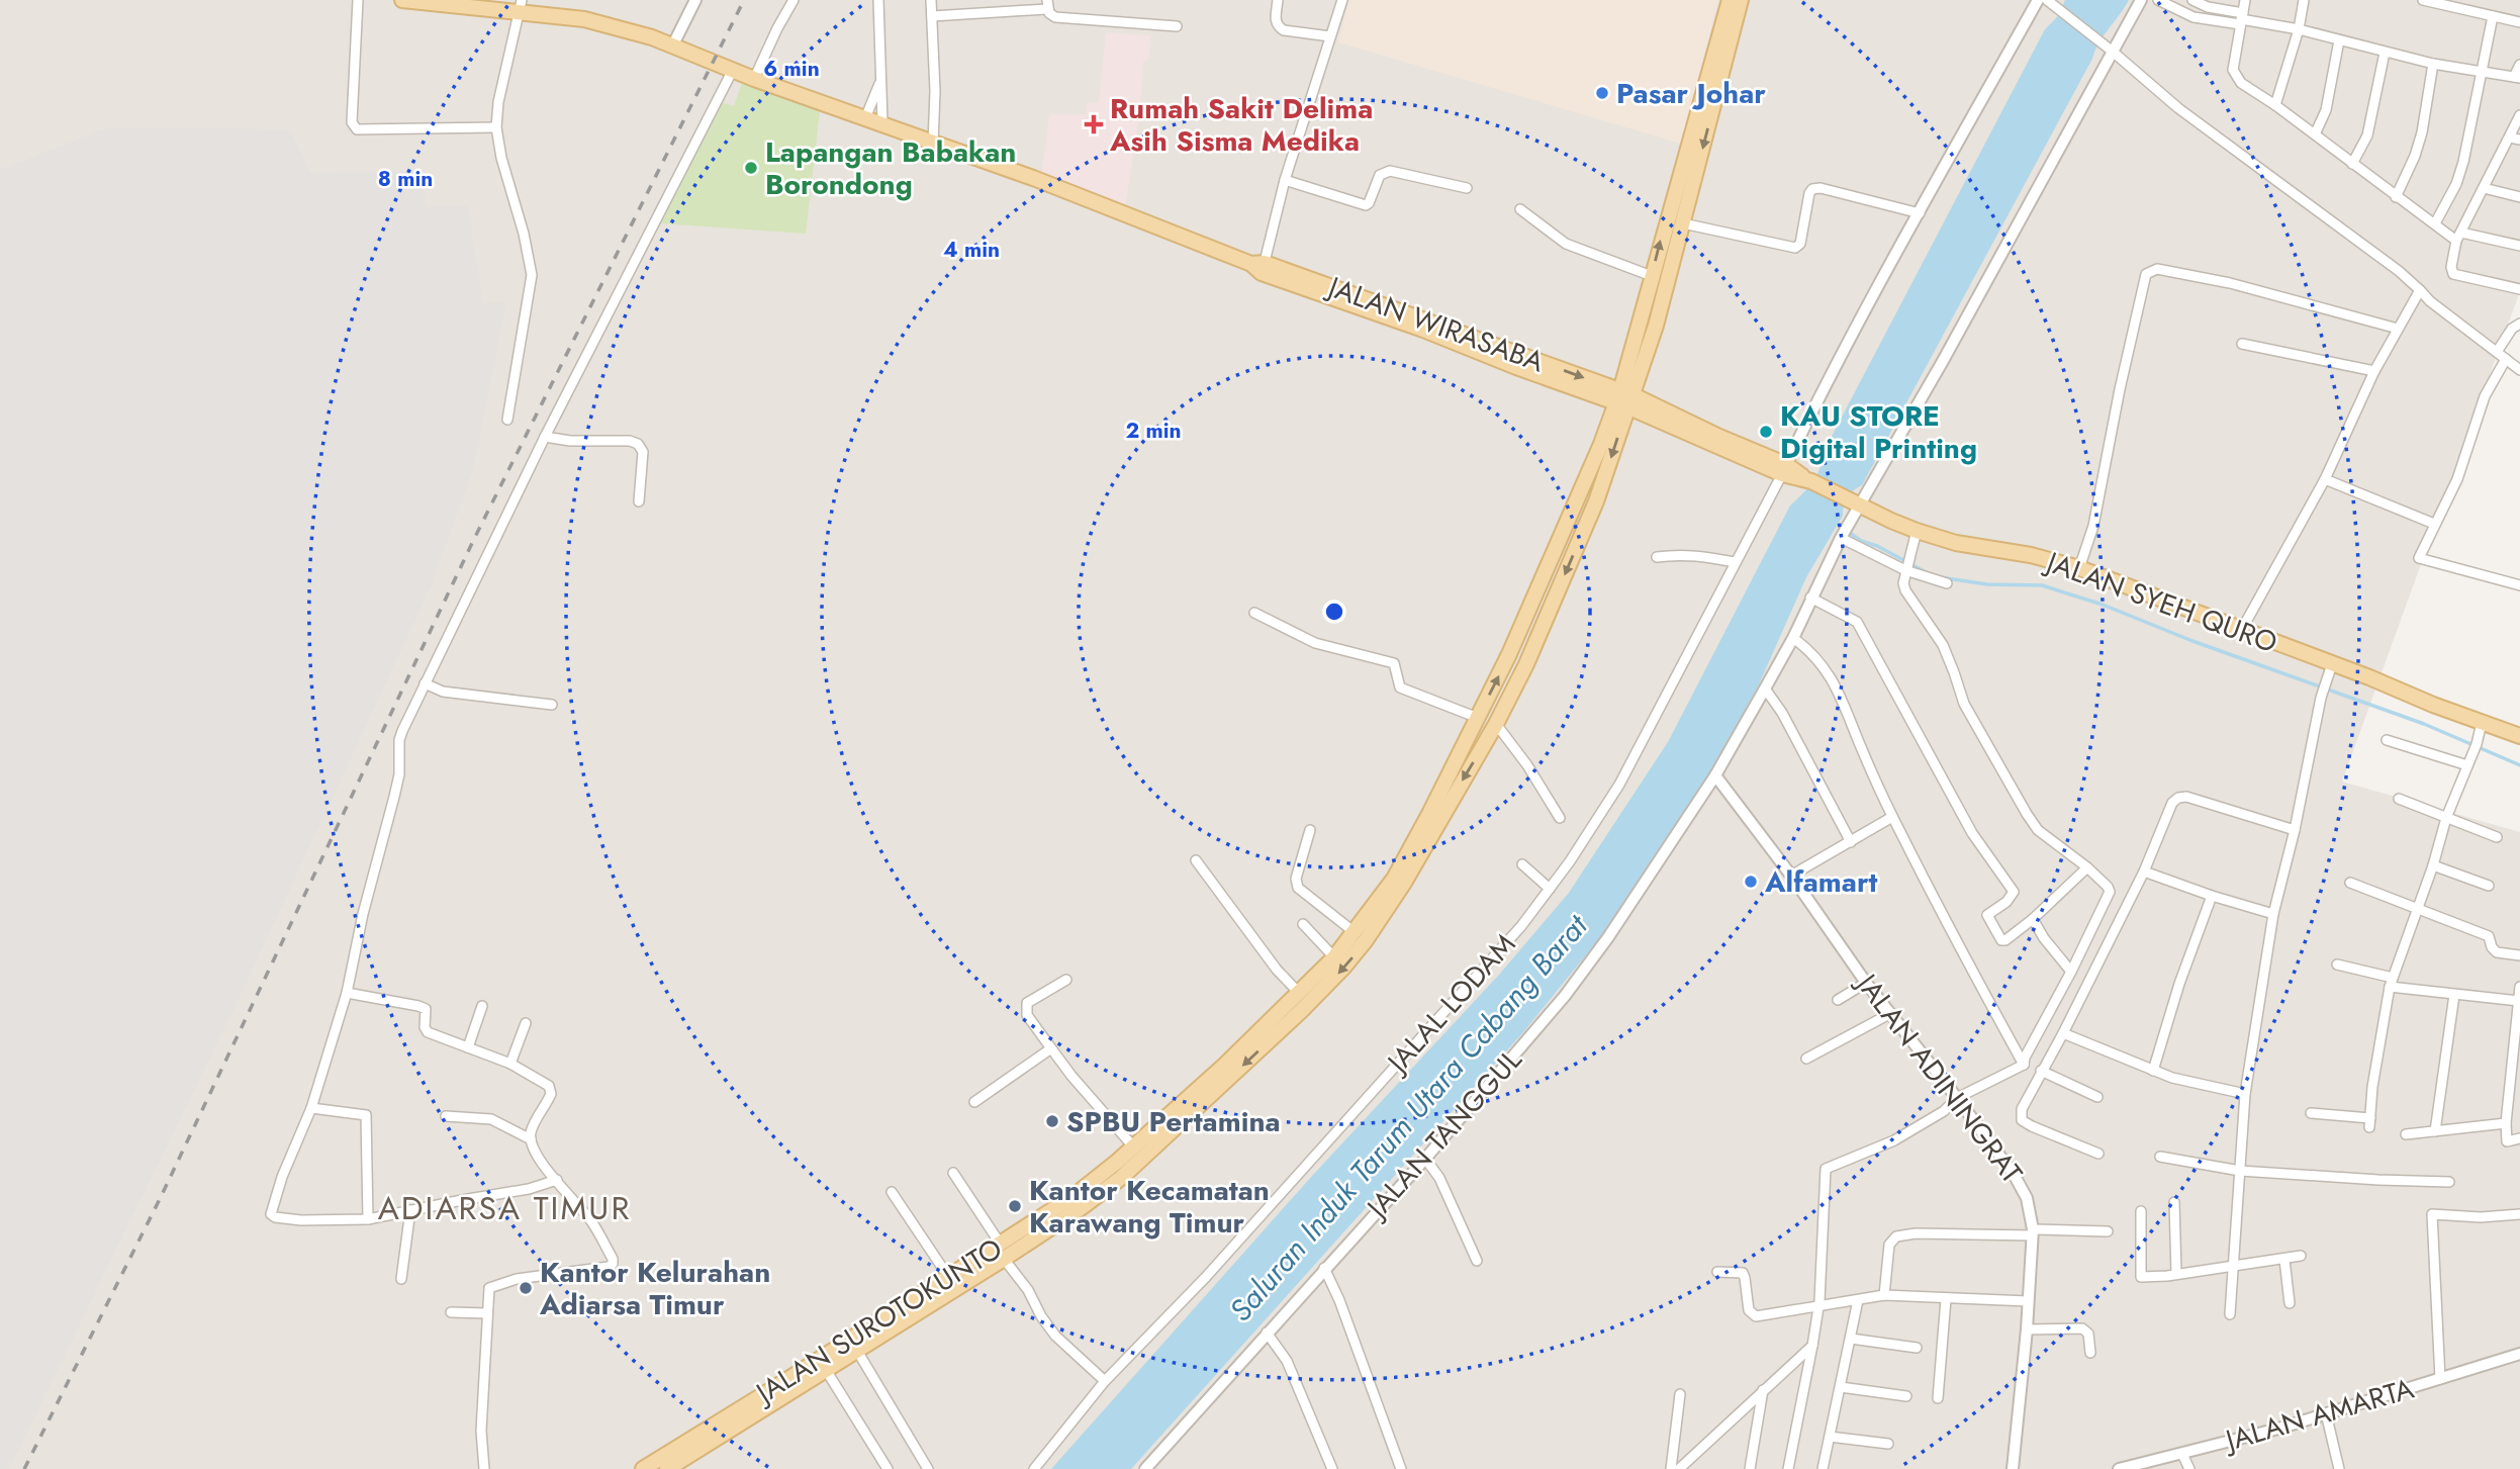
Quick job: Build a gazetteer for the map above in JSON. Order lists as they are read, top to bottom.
{
  "streets": {
    "main road": ["JALAN WIRASABA", "JALAN SYEH QURO", "JALAN SUROTOKUNTO"],
    "street": [
      "JALAL LODAM",
      "JALAN ADININGRAT",
      "JALAN TANGGUL",
      "JALAN AMARTA"
    ]
  },
  "crossings": [
    ["JALAN WIRASABA", "JALAN SYEH QURO"],
    ["JALAN WIRASABA", "JALAN SUROTOKUNTO"],
    ["JALAN SYEH QURO", "JALAL LODAM"],
    ["JALAN SYEH QURO", "JALAN TANGGUL"],
    ["JALAN SYEH QURO", "JALAN SUROTOKUNTO"],
    ["JALAN ADININGRAT", "JALAN TANGGUL"]
  ],
  "districts": ["ADIARSA TIMUR"],
  "water": ["Saluran Induk Tarum Utara Cabang Barat"],
  "places": {
    "other": [
      "Pasar Johar",
      "Lapangan Babakan Borondong",
      "KAU STORE Digital Printing",
      "Alfamart",
      "SPBU Pertamina",
      "Kantor Kecamatan Karawang Timur",
      "Kantor Kelurahan Adiarsa Timur"
    ],
    "health": ["Rumah Sakit Delima Asih Sisma Medika"]
  },
  "rings": [
    "6 min",
    "8 min",
    "4 min",
    "2 min"
  ]
}
